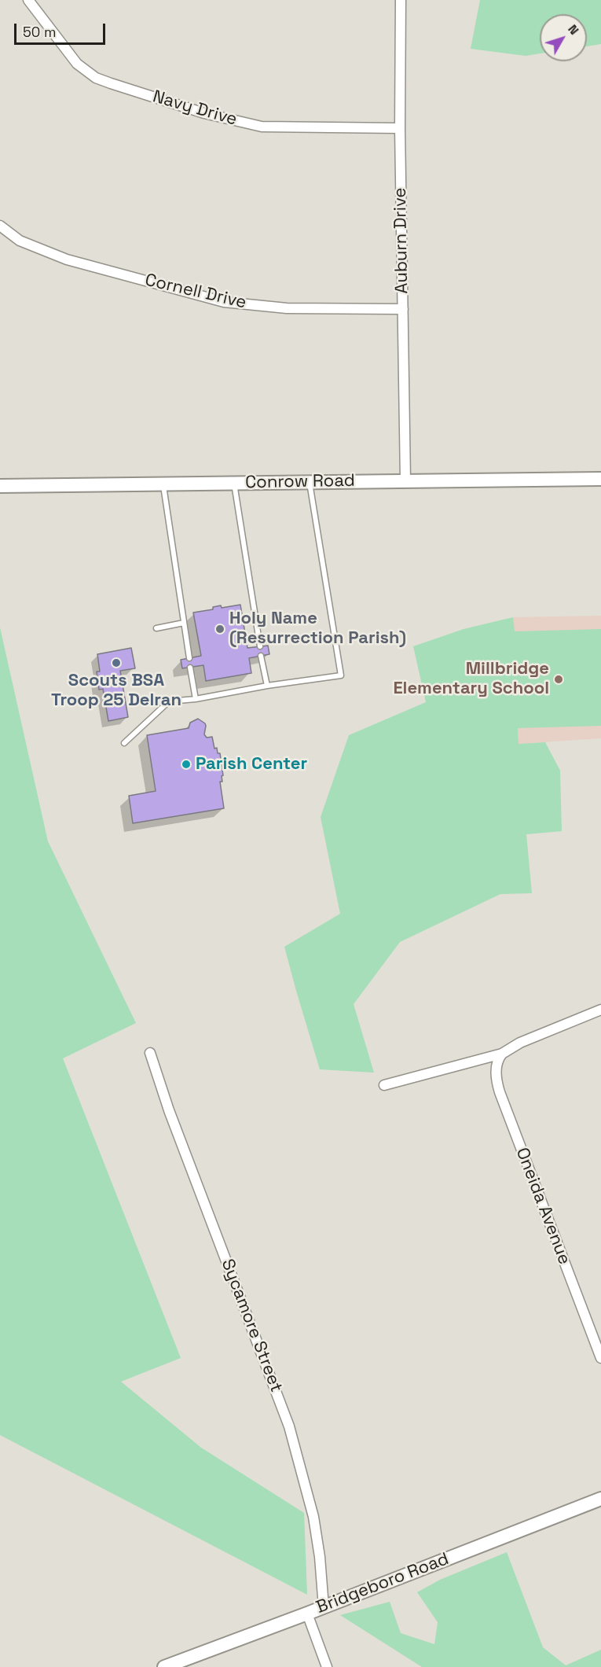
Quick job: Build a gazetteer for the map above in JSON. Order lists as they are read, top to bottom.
{
  "streets": {
    "street": [
      "Navy Drive",
      "Auburn Drive",
      "Cornell Drive",
      "Conrow Road",
      "Oneida Avenue",
      "Sycamore Street",
      "Bridgeboro Road"
    ]
  },
  "crossings": [
    ["Navy Drive", "Auburn Drive"],
    ["Auburn Drive", "Cornell Drive"],
    ["Auburn Drive", "Conrow Road"],
    ["Sycamore Street", "Bridgeboro Road"]
  ],
  "places": [
    "Holy Name (Resurrection Parish)",
    "Scouts BSA Troop 25 Delran",
    "Millbridge Elementary School",
    "Parish Center"
  ],
  "scale_bar": "50 m",
  "north": "top right"
}
